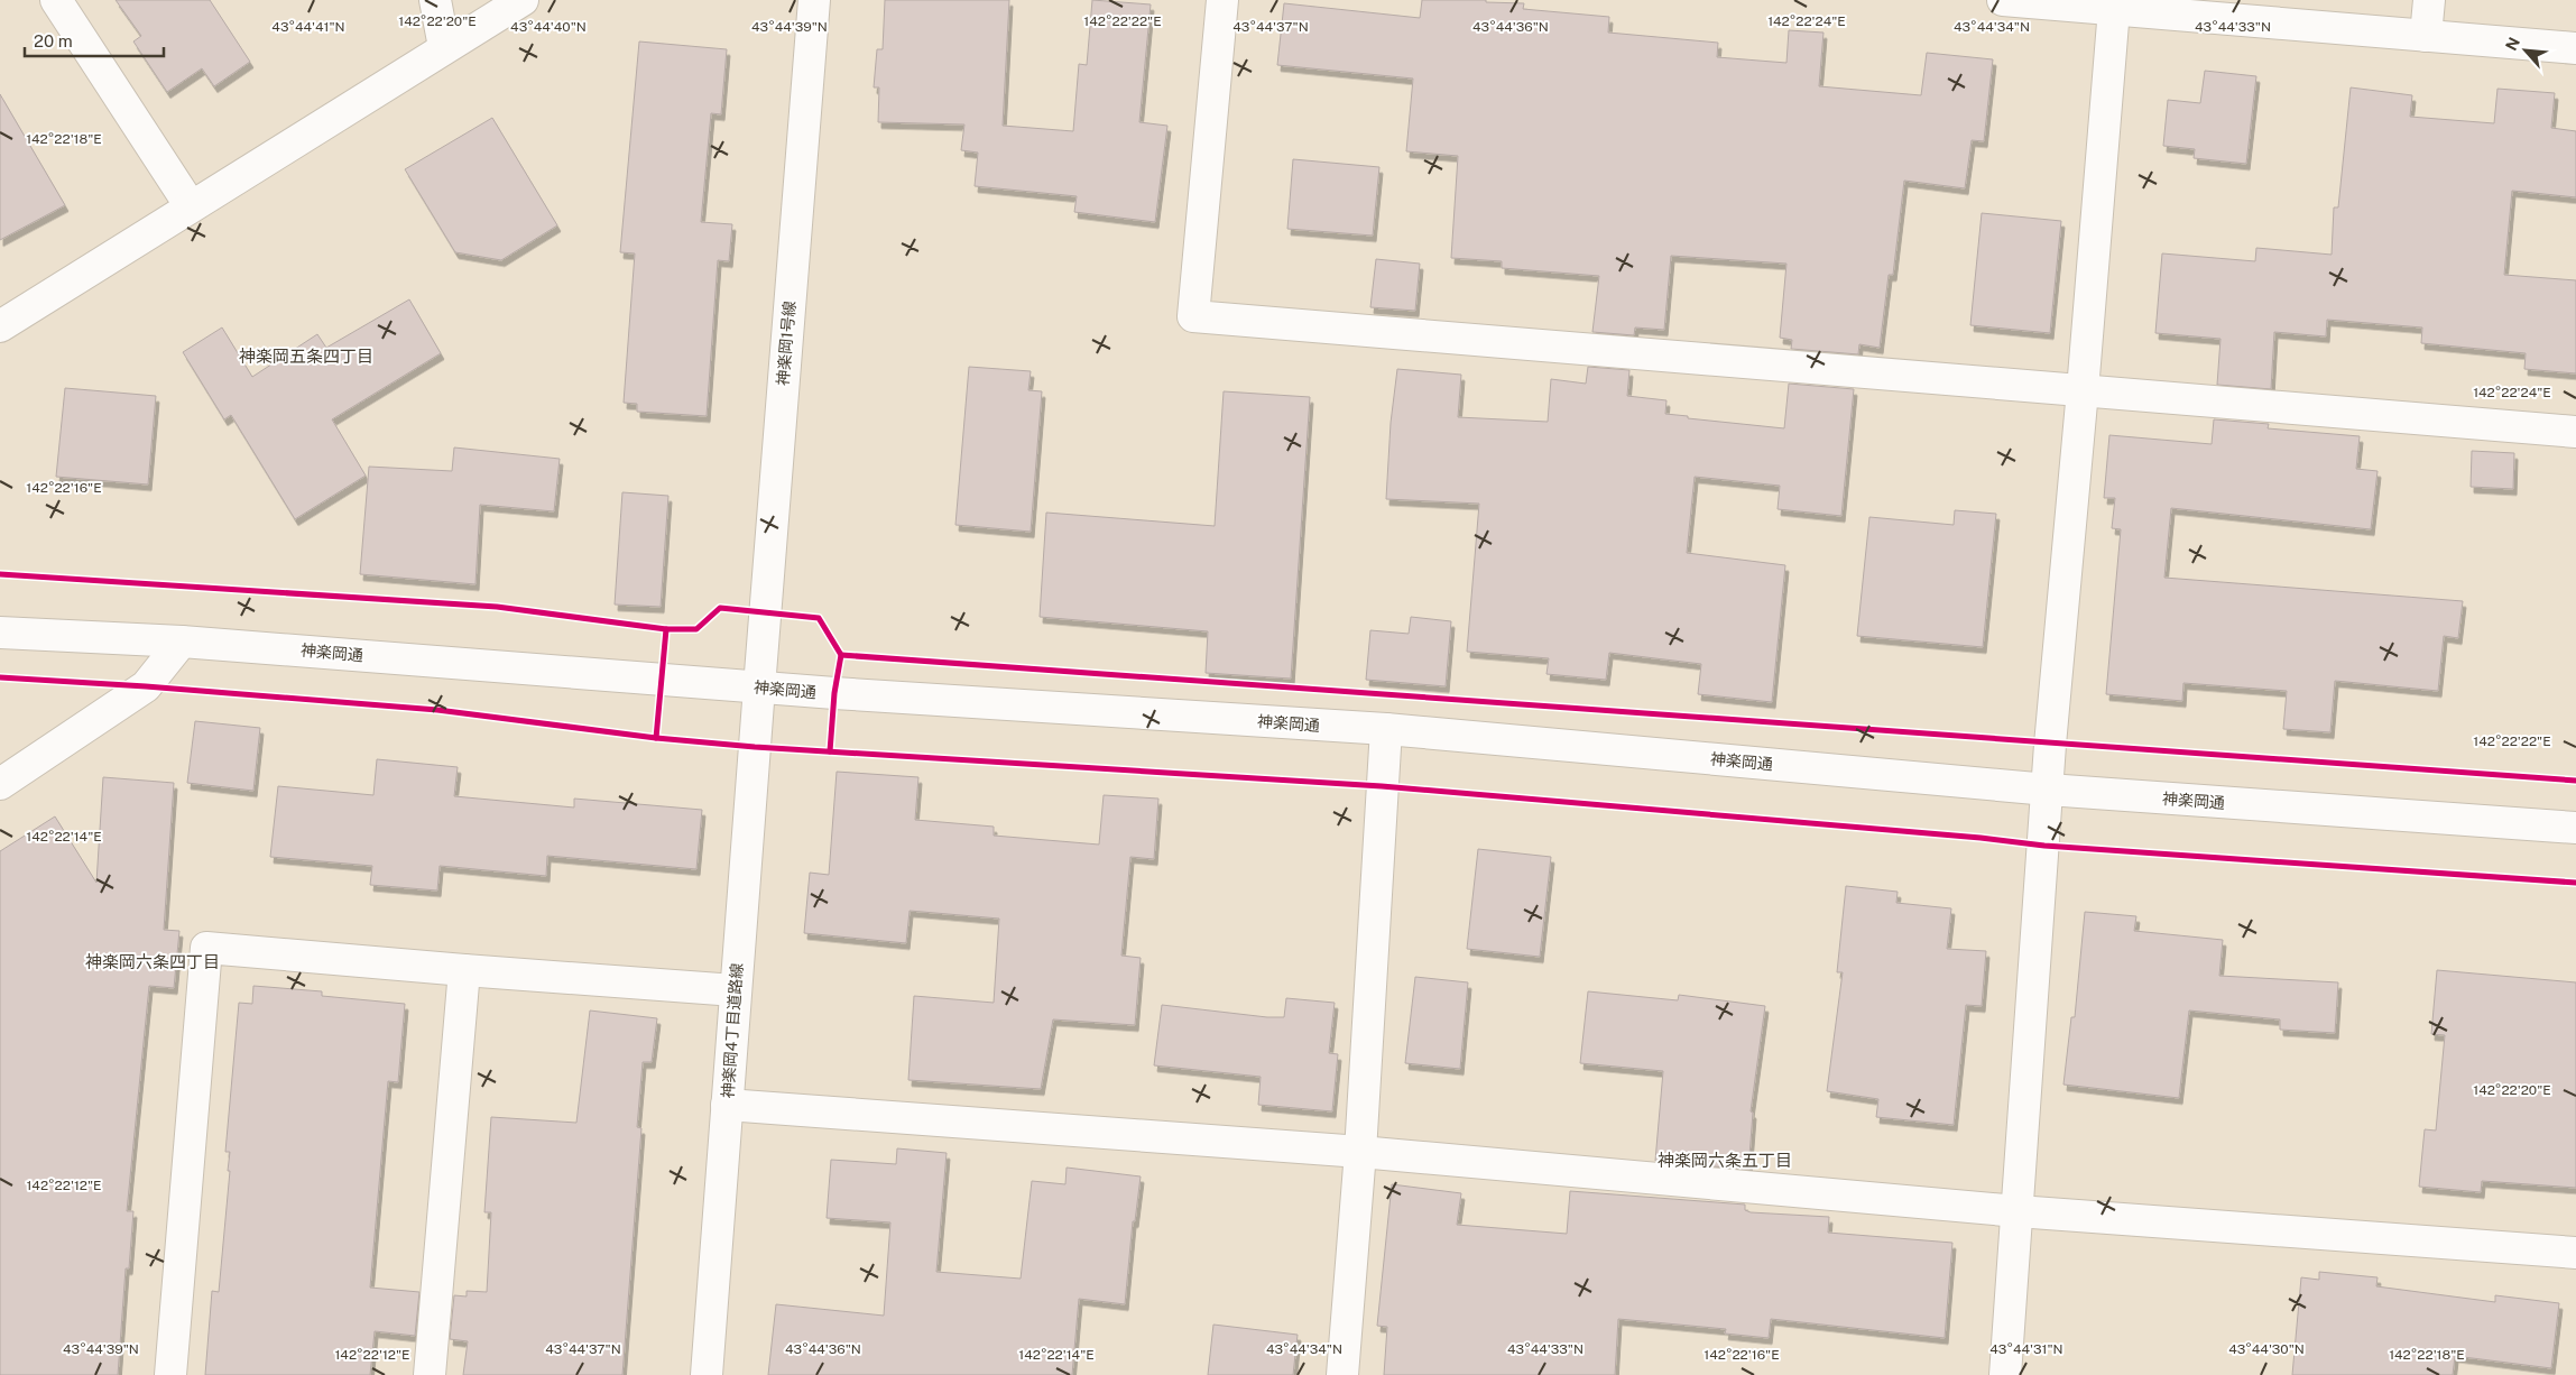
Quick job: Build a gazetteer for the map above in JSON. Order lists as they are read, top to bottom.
{
  "streets": {
    "street": ["神楽岡1号線", "神楽岡通", "神楽岡4丁目道路線"]
  },
  "crossings": [
    ["神楽岡1号線", "神楽岡通"],
    ["神楽岡1号線", "神楽岡4丁目道路線"],
    ["神楽岡通", "神楽岡4丁目道路線"]
  ],
  "districts": ["神楽岡五条四丁目", "神楽岡六条四丁目", "神楽岡六条五丁目"],
  "scale_bar": "20 m",
  "north": "top left",
  "coordinates": [
    "142°22'20\"E",
    "142°22'22\"E",
    "142°22'24\"E",
    "43°44'41\"N",
    "43°44'40\"N",
    "43°44'39\"N",
    "43°44'37\"N",
    "43°44'36\"N",
    "43°44'34\"N",
    "43°44'33\"N",
    "142°22'18\"E",
    "142°22'16\"E",
    "142°22'14\"E",
    "142°22'12\"E",
    "43°44'31\"N",
    "43°44'30\"N"
  ]
}
